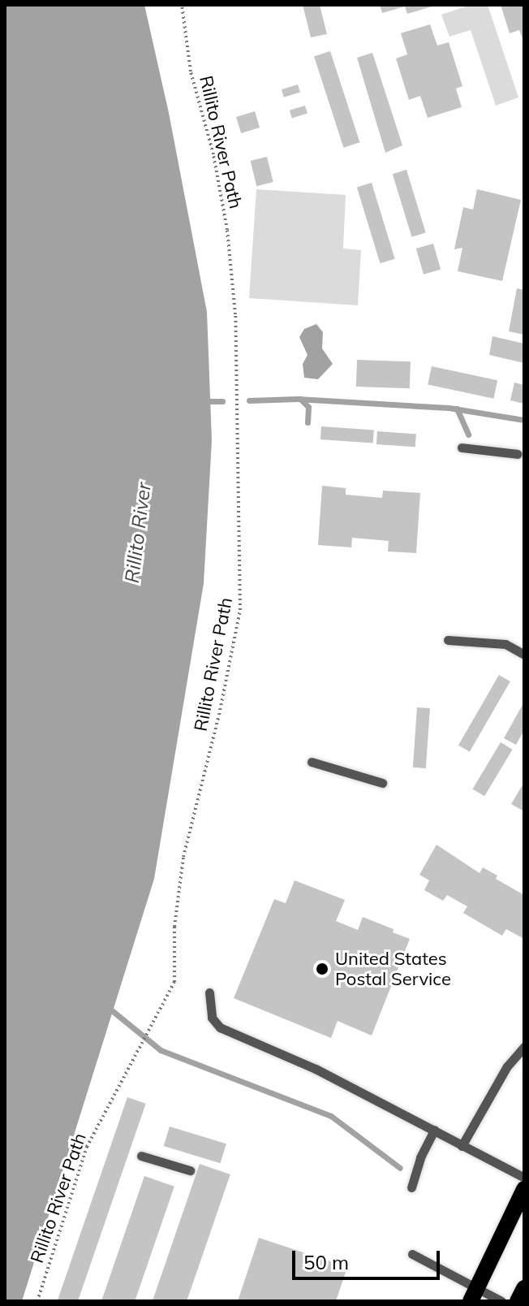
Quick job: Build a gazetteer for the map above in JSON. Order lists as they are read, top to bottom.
{
  "streets": {
    "path": ["Rillito River Path"]
  },
  "water": ["Rillito River"],
  "places": ["United States Postal Service"],
  "scale_bar": "50 m"
}
